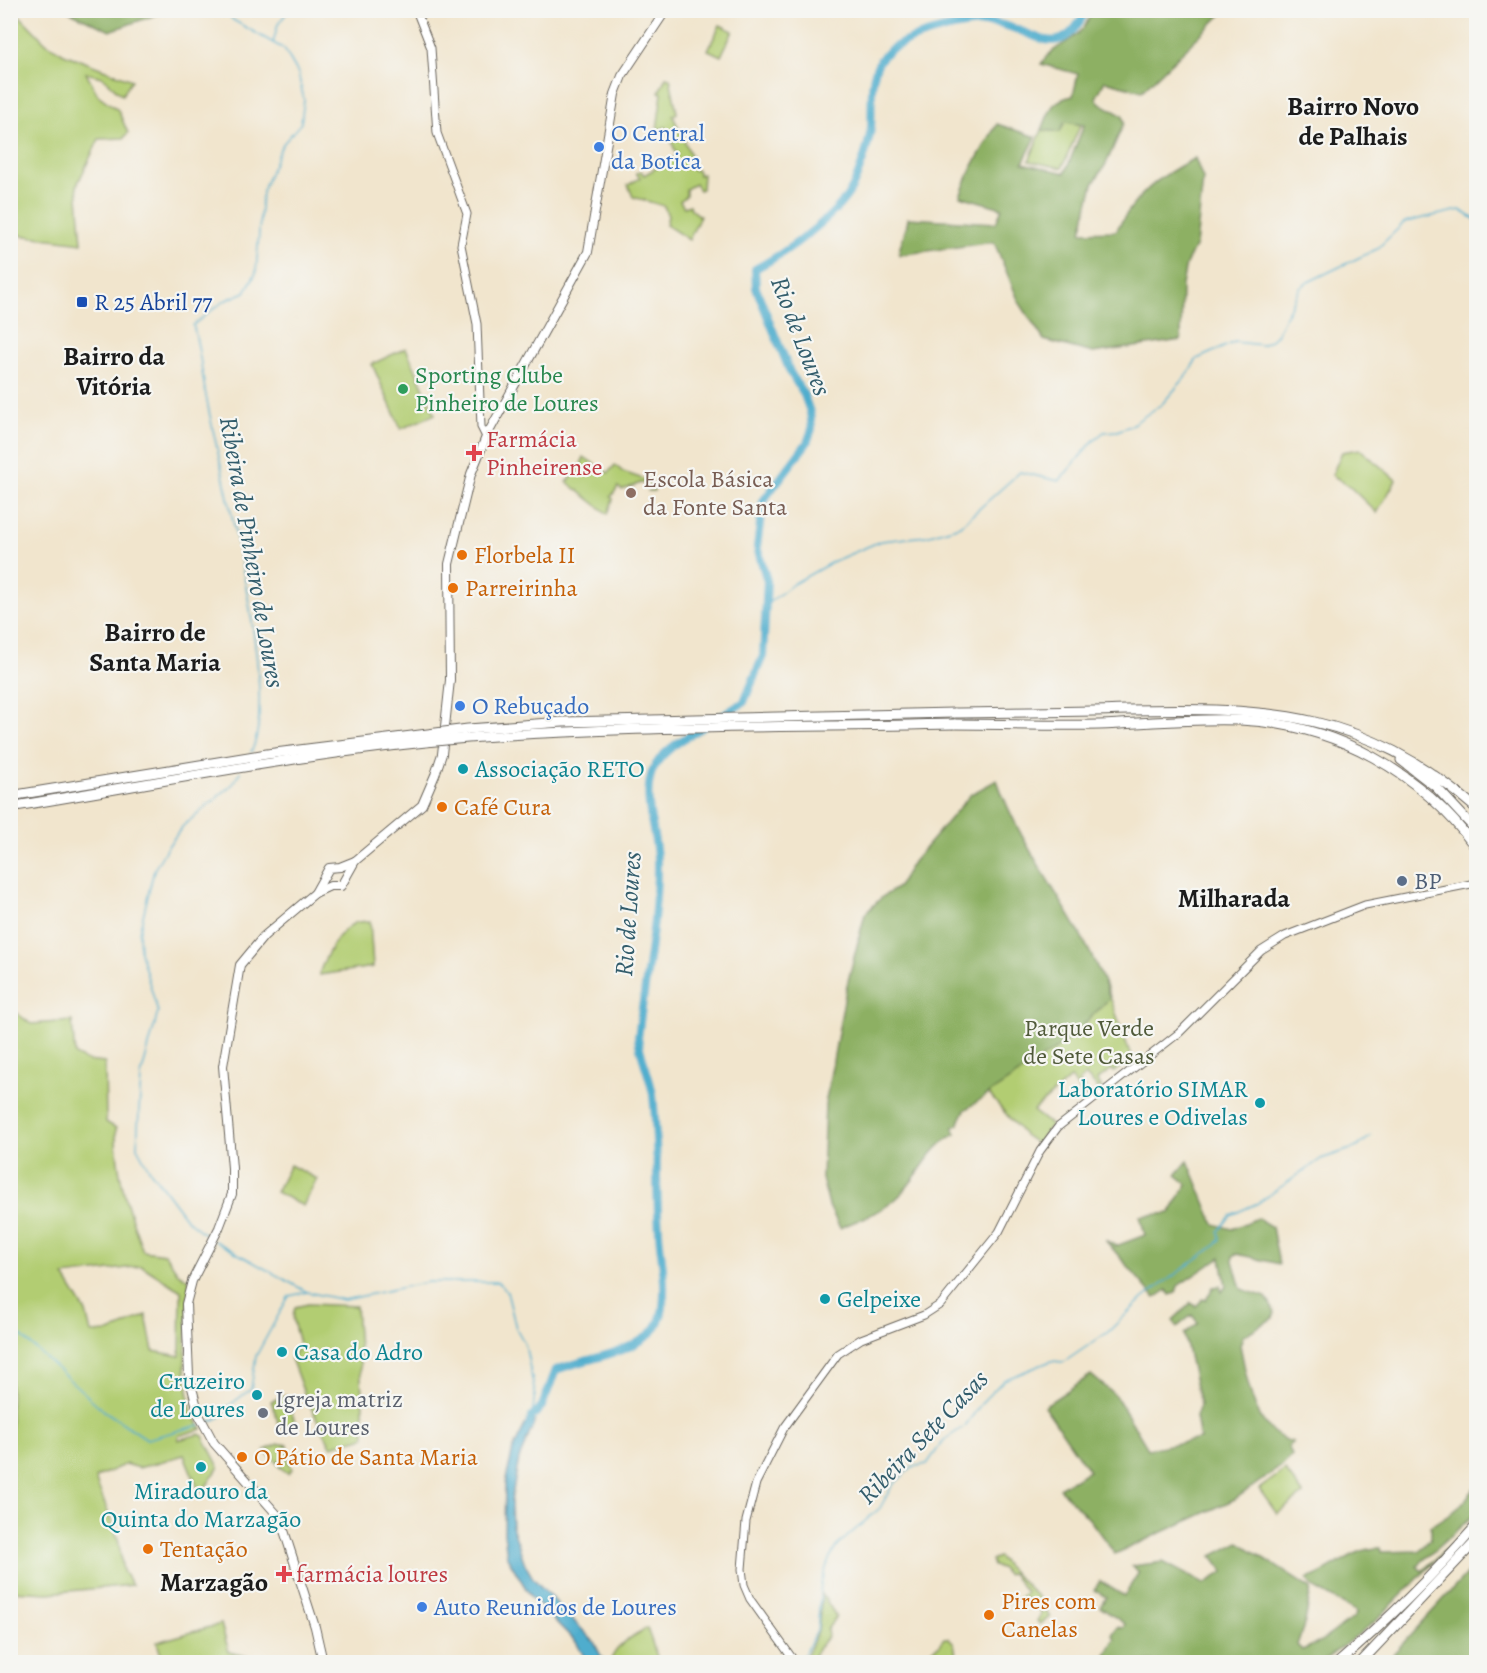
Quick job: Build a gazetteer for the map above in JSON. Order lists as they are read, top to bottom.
{
  "districts": [
    "Bairro Novo de Palhais",
    "Bairro da Vitória",
    "Bairro de Santa Maria",
    "Milharada",
    "Marzagão"
  ],
  "water": ["Rio de Loures", "Ribeira de Pinheiro de Loures", "Ribeira Sete Casas"],
  "parks": ["Parque Verde de Sete Casas"],
  "places": {
    "other": [
      "O Central da Botica",
      "Sporting Clube Pinheiro de Loures",
      "Escola Básica da Fonte Santa",
      "Florbela II",
      "Parreirinha",
      "O Rebuçado",
      "Associação RETO",
      "Café Cura",
      "BP",
      "Laboratório SIMAR Loures e Odivelas",
      "Gelpeixe",
      "Casa do Adro",
      "Cruzeiro de Loures",
      "Igreja matriz de Loures",
      "O Pátio de Santa Maria",
      "Miradouro da Quinta do Marzagão",
      "Tentação",
      "Auto Reunidos de Loures",
      "Pires com Canelas"
    ],
    "transit": ["R 25 Abril 77"],
    "health": ["Farmácia Pinheirense", "farmácia loures"]
  }
}
